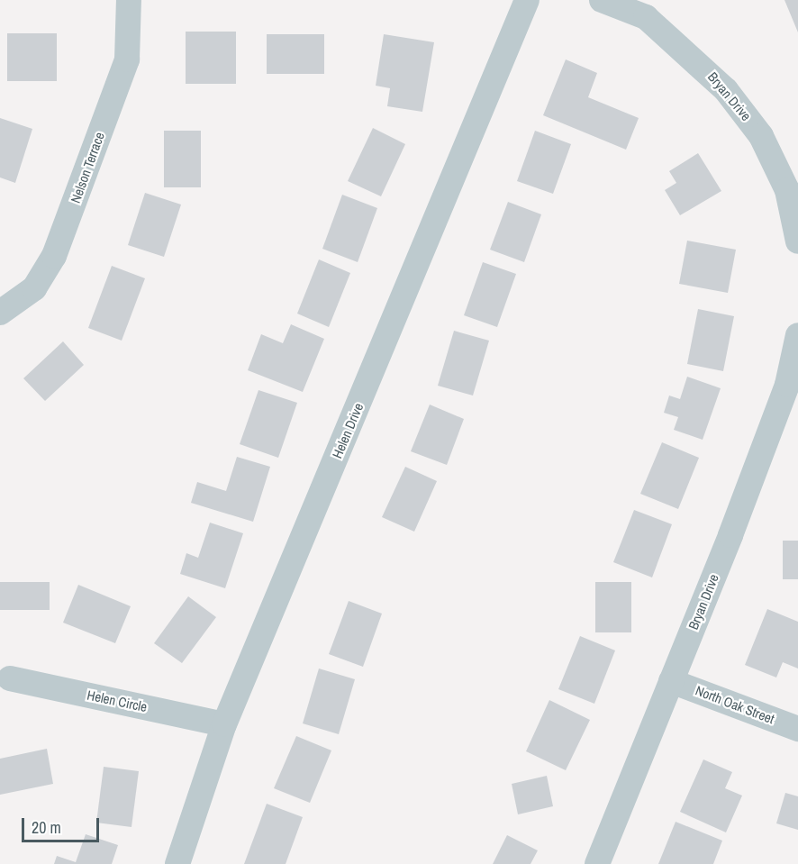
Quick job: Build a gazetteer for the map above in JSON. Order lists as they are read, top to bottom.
{
  "streets": {
    "street": [
      "Bryan Drive",
      "Nelson Terrace",
      "Helen Drive",
      "Helen Circle",
      "North Oak Street"
    ]
  },
  "crossings": [
    ["Bryan Drive", "North Oak Street"],
    ["Helen Drive", "Helen Circle"]
  ],
  "scale_bar": "20 m"
}
